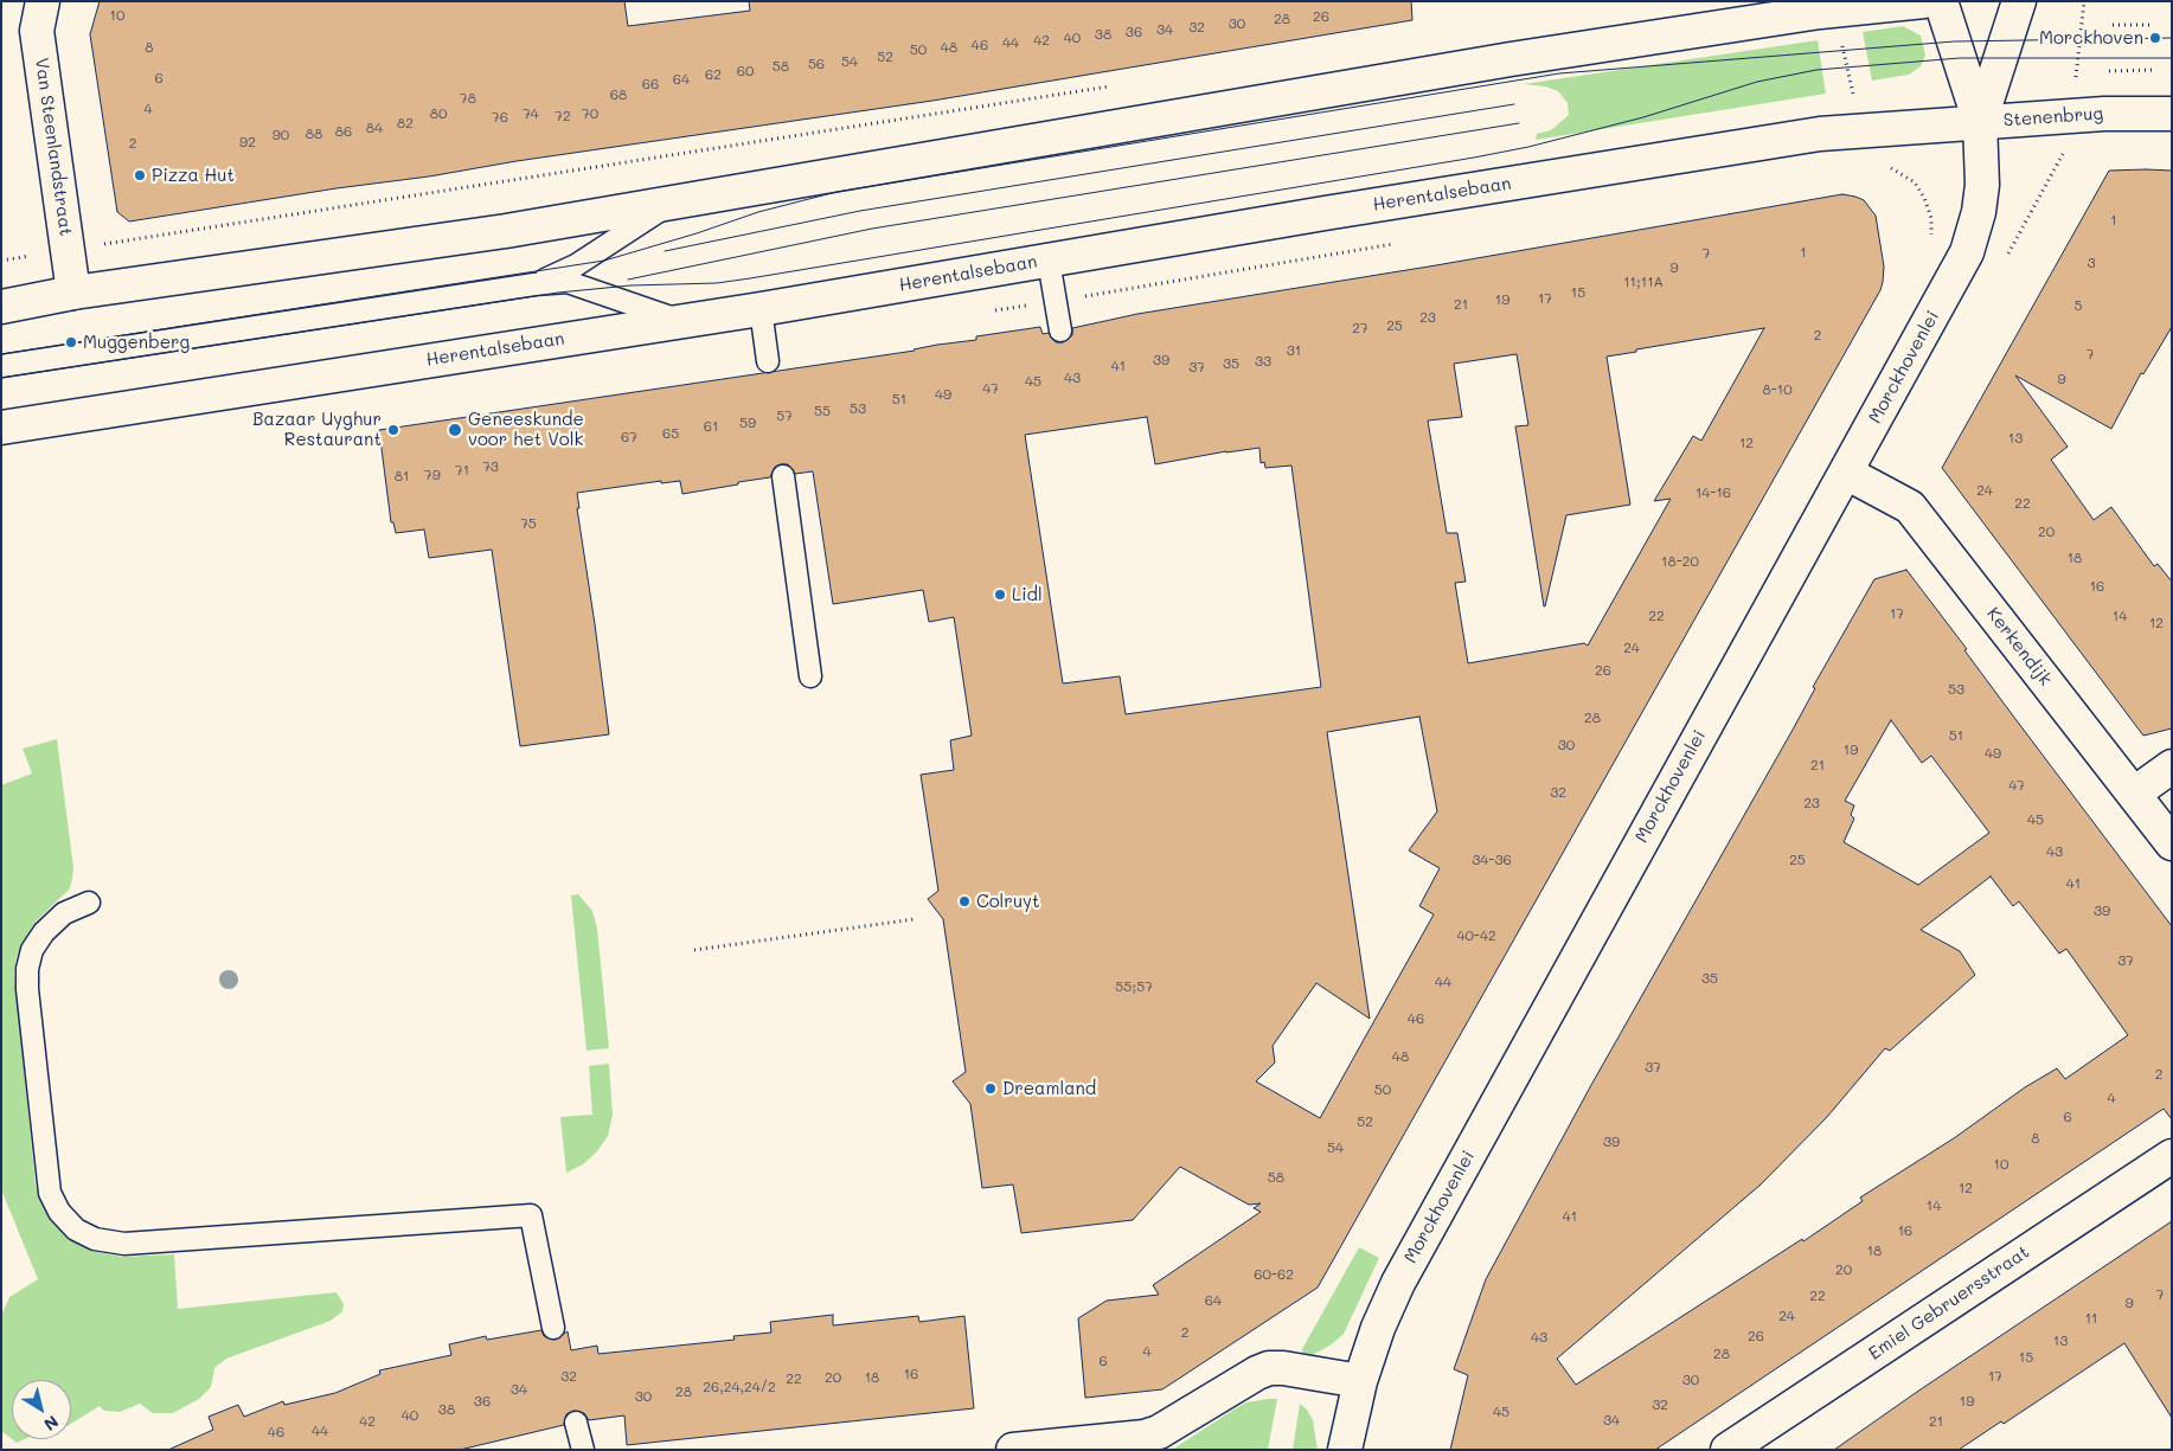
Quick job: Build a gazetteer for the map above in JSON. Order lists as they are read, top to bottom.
{
  "streets": {
    "main road": [
      "Stenenbrug",
      "Van Steenlandstraat",
      "Herentalsebaan",
      "Morckhovenlei",
      "Kerkendijk",
      "Emiel Gebruersstraat"
    ]
  },
  "crossings": [
    ["Stenenbrug", "Herentalsebaan"],
    ["Stenenbrug", "Morckhovenlei"],
    ["Morckhovenlei", "Kerkendijk"]
  ],
  "places": [
    "Morckhoven",
    "Pizza Hut",
    "Muggenberg",
    "Bazaar Uyghur Restaurant",
    "Geneeskunde voor het Volk",
    "Lidl",
    "Colruyt",
    "Dreamland"
  ],
  "house_numbers": [
    "10",
    "26",
    "28",
    "30",
    "32",
    "34",
    "36",
    "38",
    "40",
    "42",
    "44",
    "46",
    "8",
    "48",
    "50",
    "52",
    "54",
    "56",
    "58",
    "60",
    "62",
    "6",
    "64",
    "66",
    "68",
    "78",
    "4",
    "80",
    "74",
    "70",
    "72",
    "76",
    "82",
    "84",
    "86",
    "88",
    "90",
    "92",
    "2",
    "1",
    "1",
    "7",
    "3",
    "9",
    "11;11A",
    "15",
    "17",
    "19",
    "21",
    "5",
    "23",
    "25",
    "27",
    "2",
    "31",
    "7",
    "39",
    "33",
    "35",
    "41",
    "37",
    "43",
    "9",
    "45",
    "47",
    "8-10",
    "49",
    "51",
    "53",
    "55",
    "57",
    "59",
    "61",
    "65",
    "67",
    "13",
    "12",
    "73",
    "71",
    "79",
    "81",
    "24",
    "14-16",
    "22",
    "75",
    "20",
    "18",
    "18-20",
    "16",
    "17",
    "22",
    "14",
    "12",
    "24",
    "26",
    "53",
    "28",
    "51",
    "30",
    "19",
    "49",
    "21",
    "47",
    "32",
    "23",
    "45",
    "43",
    "34-36",
    "25",
    "41",
    "39",
    "40-42",
    "37",
    "35",
    "44",
    "55;57",
    "46",
    "48",
    "37",
    "2",
    "50",
    "4",
    "6",
    "52",
    "8",
    "39",
    "54",
    "10",
    "58",
    "12",
    "14",
    "41",
    "16",
    "18",
    "20",
    "60-62",
    "7",
    "22",
    "64",
    "9",
    "24",
    "11",
    "2",
    "26",
    "43",
    "13",
    "4",
    "28",
    "15",
    "6",
    "16",
    "32",
    "17",
    "20",
    "18",
    "22",
    "30",
    "26,24,24/2",
    "34",
    "28",
    "30",
    "36",
    "19",
    "32",
    "38",
    "45",
    "40",
    "34",
    "42",
    "21",
    "44",
    "46"
  ],
  "north": "bottom right"
}
